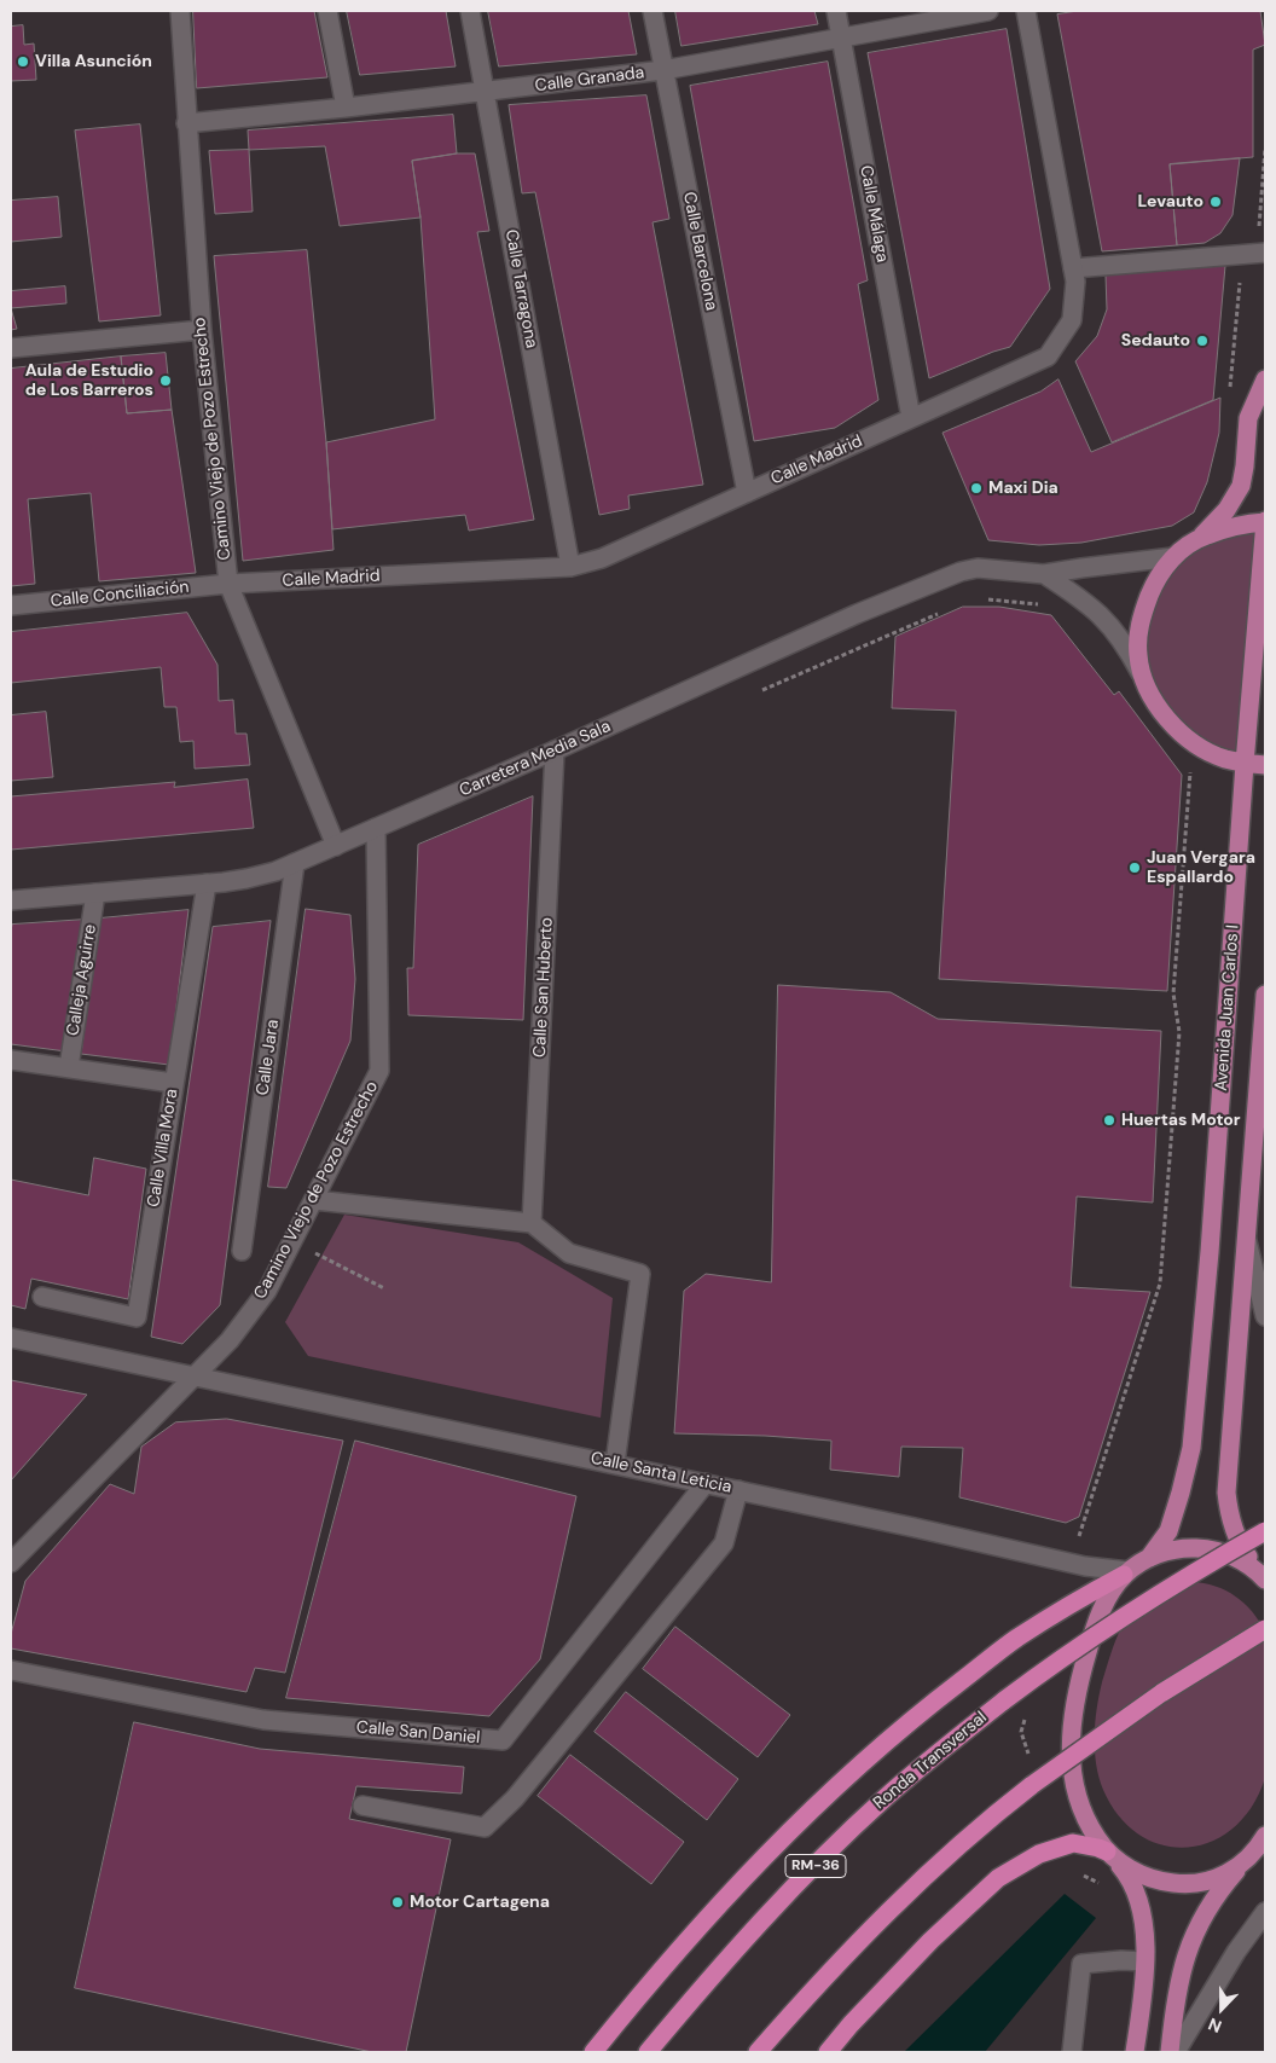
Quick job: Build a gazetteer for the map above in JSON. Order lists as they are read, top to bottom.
{
  "streets": {
    "highway": ["Ronda Transversal", "RM-36"],
    "main road": ["Avenida Juan Carlos I"],
    "street": [
      "Calle Granada",
      "Calle Málaga",
      "Calle Barcelona",
      "Calle Tarragona",
      "Camino Viejo de Pozo Estrecho",
      "Calle Madrid",
      "Calle Conciliación",
      "Carretera Media Sala",
      "Calleja Aguirre",
      "Calle San Huberto",
      "Calle Jara",
      "Calle Villa Mora",
      "Calle Santa Leticia",
      "Calle San Daniel"
    ]
  },
  "crossings": [
    ["Calle Granada", "Calle Málaga"],
    ["Calle Granada", "Calle Barcelona"],
    ["Calle Granada", "Calle Tarragona"],
    ["Calle Granada", "Camino Viejo de Pozo Estrecho"],
    ["Calle Málaga", "Calle Madrid"],
    ["Calle Barcelona", "Calle Madrid"],
    ["Calle Tarragona", "Calle Madrid"],
    ["Camino Viejo de Pozo Estrecho", "Calle Madrid"],
    ["Camino Viejo de Pozo Estrecho", "Calle Conciliación"],
    ["Camino Viejo de Pozo Estrecho", "Carretera Media Sala"],
    ["Camino Viejo de Pozo Estrecho", "Calle Santa Leticia"],
    ["Calle Madrid", "Calle Conciliación"],
    ["Carretera Media Sala", "Calleja Aguirre"],
    ["Carretera Media Sala", "Calle San Huberto"],
    ["Carretera Media Sala", "Calle Jara"],
    ["Carretera Media Sala", "Calle Villa Mora"],
    ["Calle Santa Leticia", "Calle San Daniel"]
  ],
  "places": [
    "Villa Asunción",
    "Levauto",
    "Sedauto",
    "Aula de Estudio de Los Barreros",
    "Maxi Dia",
    "Juan Vergara Espallardo",
    "Huertas Motor",
    "Motor Cartagena"
  ],
  "north": "bottom"
}
